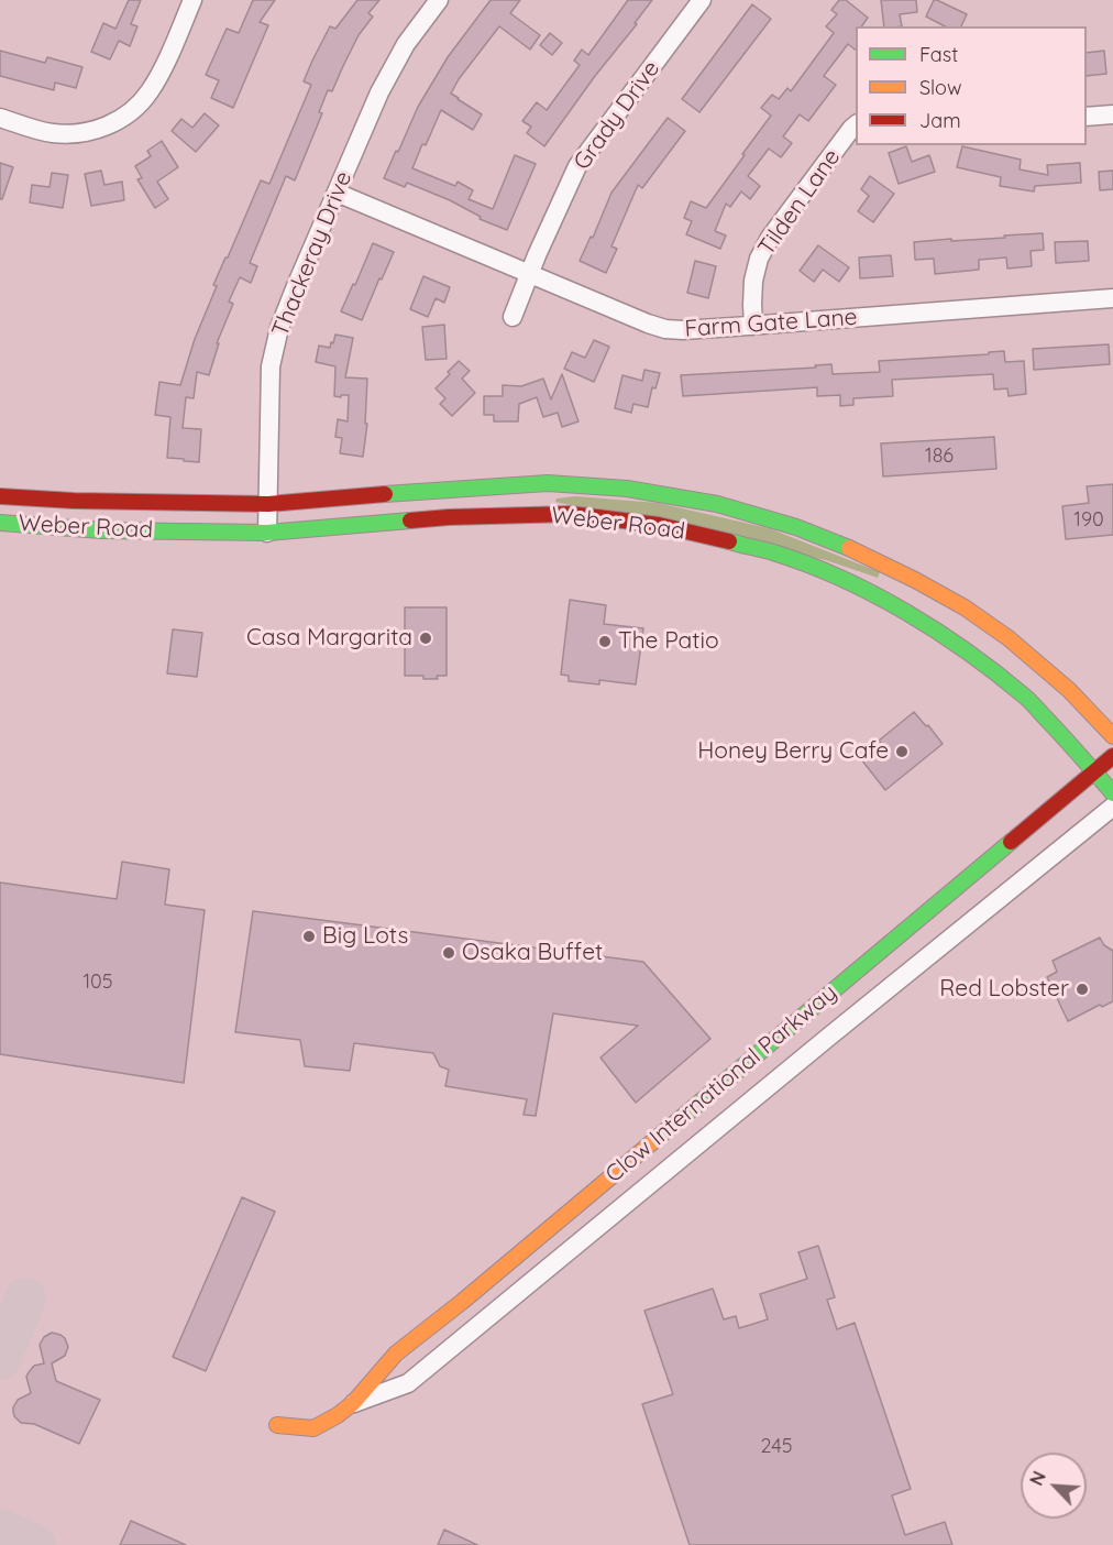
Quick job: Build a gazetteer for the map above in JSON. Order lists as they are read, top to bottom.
{
  "streets": {
    "main road": ["Weber Road", "Clow International Parkway"],
    "street": [
      "Grady Drive",
      "Tilden Lane",
      "Thackeray Drive",
      "Farm Gate Lane"
    ]
  },
  "crossings": [
    ["Grady Drive", "Farm Gate Lane"],
    ["Tilden Lane", "Farm Gate Lane"],
    ["Thackeray Drive", "Farm Gate Lane"],
    ["Thackeray Drive", "Weber Road"],
    ["Weber Road", "Clow International Parkway"]
  ],
  "places": [
    "Casa Margarita",
    "The Patio",
    "Honey Berry Cafe",
    "Big Lots",
    "Osaka Buffet",
    "Red Lobster"
  ],
  "house_numbers": [
    "186",
    "190",
    "105",
    "245"
  ],
  "legend": ["Fast", "Slow", "Jam"],
  "north": "top left"
}
